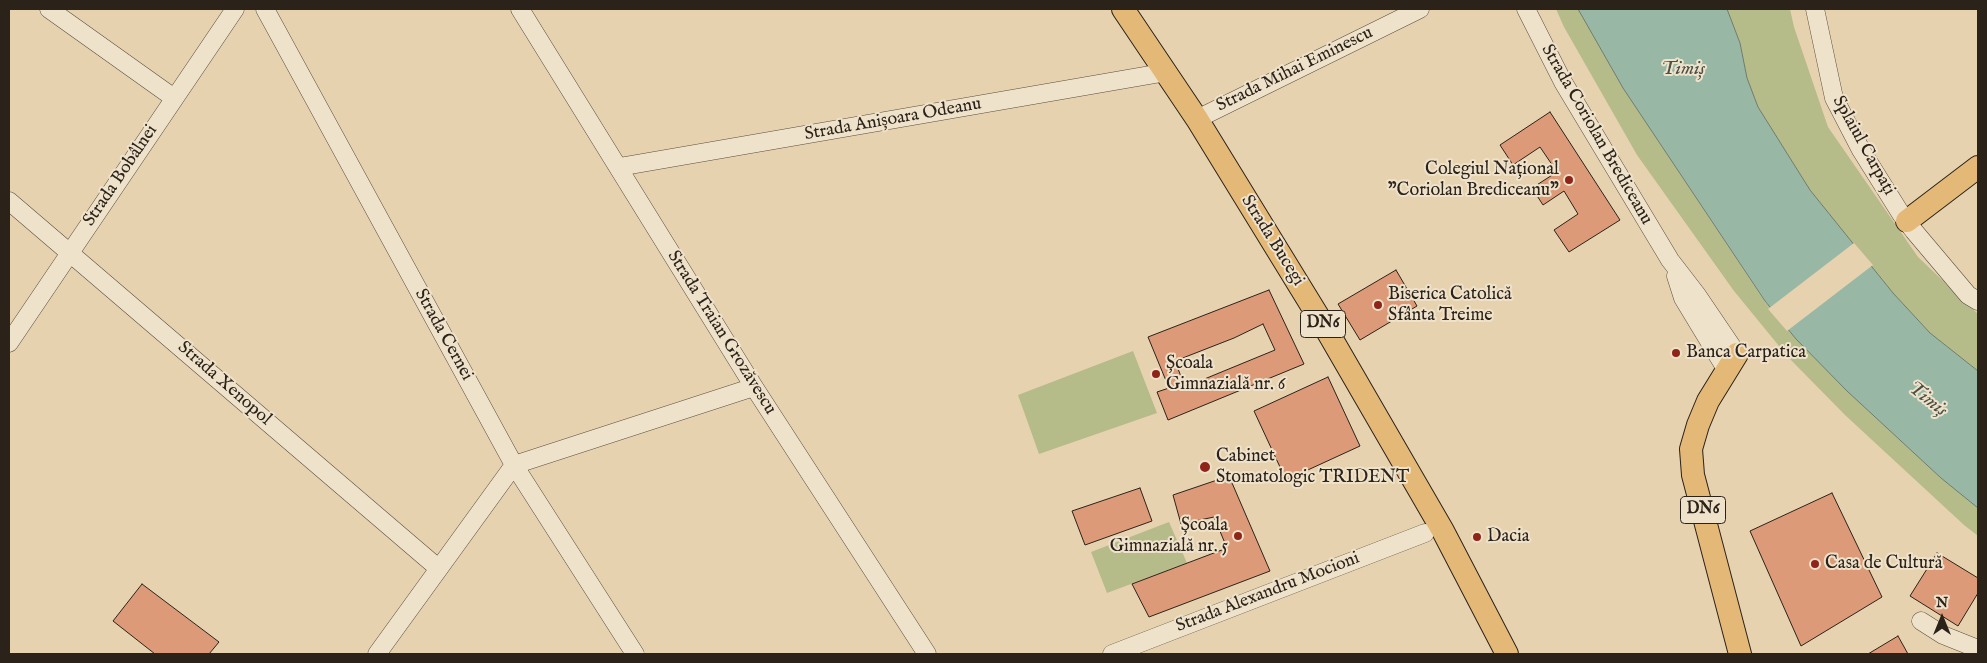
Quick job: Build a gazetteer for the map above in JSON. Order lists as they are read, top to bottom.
{
  "streets": {
    "main road": ["Strada Bucegi", "DN6"],
    "street": [
      "Strada Mihai Eminescu",
      "Strada Anișoara Odeanu",
      "Strada Coriolan Brediceanu",
      "Splaiul Carpați",
      "Strada Bobâlnei",
      "Strada Traian Grozăvescu",
      "Strada Cernei",
      "Strada Xenopol",
      "Strada Alexandru Mocioni"
    ]
  },
  "crossings": [
    ["Strada Mihai Eminescu", "Strada Bucegi"],
    ["Strada Anișoara Odeanu", "Strada Bucegi"],
    ["Strada Anișoara Odeanu", "Strada Traian Grozăvescu"],
    ["Strada Coriolan Brediceanu", "DN6"],
    ["Strada Bobâlnei", "Strada Xenopol"],
    ["Strada Bucegi", "DN6"],
    ["Strada Bucegi", "Strada Alexandru Mocioni"],
    ["DN6", "Strada Alexandru Mocioni"]
  ],
  "water": ["Timiș"],
  "places": [
    "Colegiul Național \"Coriolan Brediceanu\"",
    "Biserica Catolică Sfânta Treime",
    "Banca Carpatica",
    "Școala Gimnazială nr. 6",
    "Cabinet Stomatologic TRIDENT",
    "Școala Gimnazială nr. 5",
    "Dacia",
    "Casa de Cultură"
  ],
  "north": "top"
}
